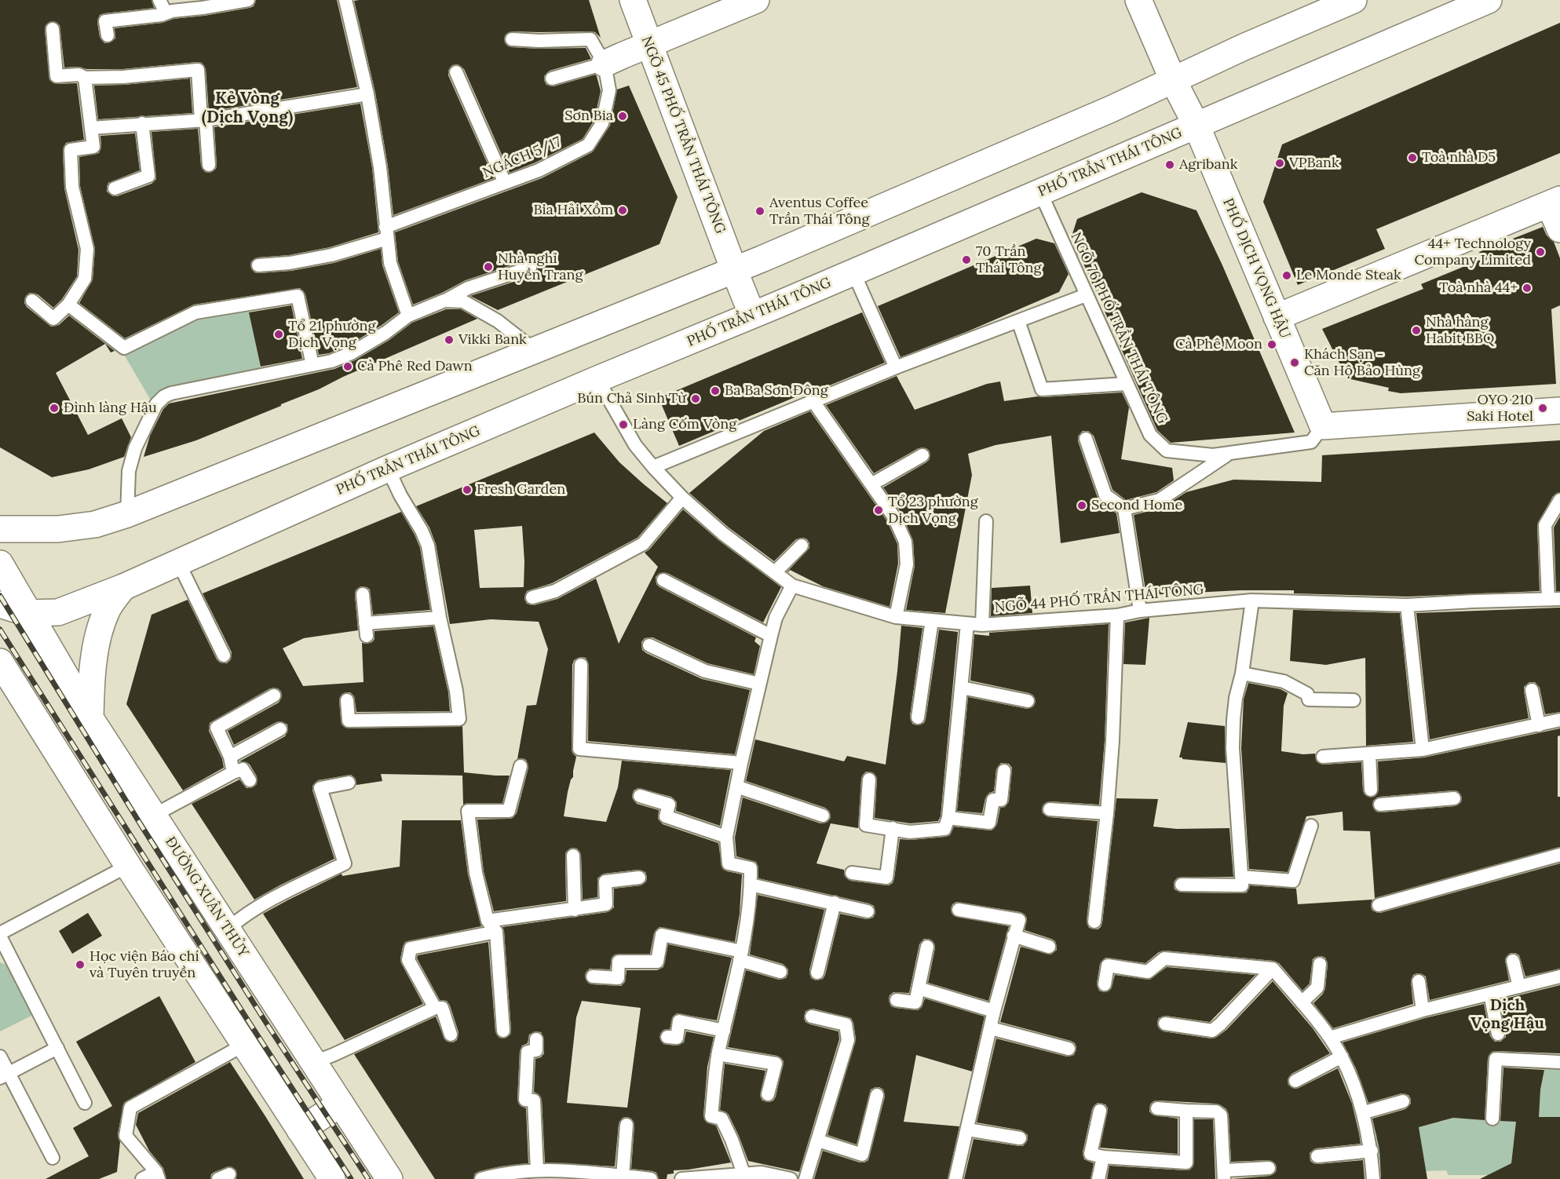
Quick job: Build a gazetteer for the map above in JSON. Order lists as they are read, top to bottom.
{
  "streets": {
    "main road": [
      "NGÕ 45 PHỐ TRẦN THÁI TÔNG",
      "PHỐ TRẦN THÁI TÔNG",
      "PHỐ DỊCH VỌNG HẬU",
      "ĐƯỜNG XUÂN THỦY"
    ],
    "lane": ["NGÁCH 5/17", "NGÕ 76 PHỐ TRẦN THÁI TÔNG", "NGÕ 44 PHỐ TRẦN THÁI TÔNG"]
  },
  "crossings": [
    ["NGÕ 45 PHỐ TRẦN THÁI TÔNG", "PHỐ TRẦN THÁI TÔNG"],
    ["PHỐ TRẦN THÁI TÔNG", "PHỐ DỊCH VỌNG HẬU"],
    ["PHỐ TRẦN THÁI TÔNG", "NGÕ 76 PHỐ TRẦN THÁI TÔNG"],
    ["PHỐ TRẦN THÁI TÔNG", "NGÕ 44 PHỐ TRẦN THÁI TÔNG"],
    ["PHỐ TRẦN THÁI TÔNG", "ĐƯỜNG XUÂN THỦY"],
    ["PHỐ DỊCH VỌNG HẬU", "NGÕ 76 PHỐ TRẦN THÁI TÔNG"]
  ],
  "districts": ["Kẻ Vòng (Dịch Vọng)", "Dịch Vọng Hậu"],
  "places": [
    "Sơn Bia",
    "Toà nhà D5",
    "VPBank",
    "Agribank",
    "Bia Hải Xồm",
    "Aventus Coffee Trần Thái Tông",
    "44+ Technology Company Limited",
    "70 Trần Thái Tông",
    "Nhà nghỉ Huyền Trang",
    "Le Monde Steak",
    "Toà nhà 44+",
    "Nhà hàng Habit BBQ",
    "Tổ 21 phường Dịch Vọng",
    "Vikki Bank",
    "Cà Phê Moon",
    "Khách Sạn - Căn Hộ Bảo Hùng",
    "Cà Phê Red Dawn",
    "Ba Ba Sơn Đông",
    "Bún Chả Sinh Từ",
    "Đình làng Hậu",
    "OYO 210 Saki Hotel",
    "Làng Cốm Vòng",
    "Fresh Garden",
    "Second Home",
    "Tổ 23 phường Dịch Vọng",
    "Học viện Báo chí và Tuyên truyền"
  ]
}
